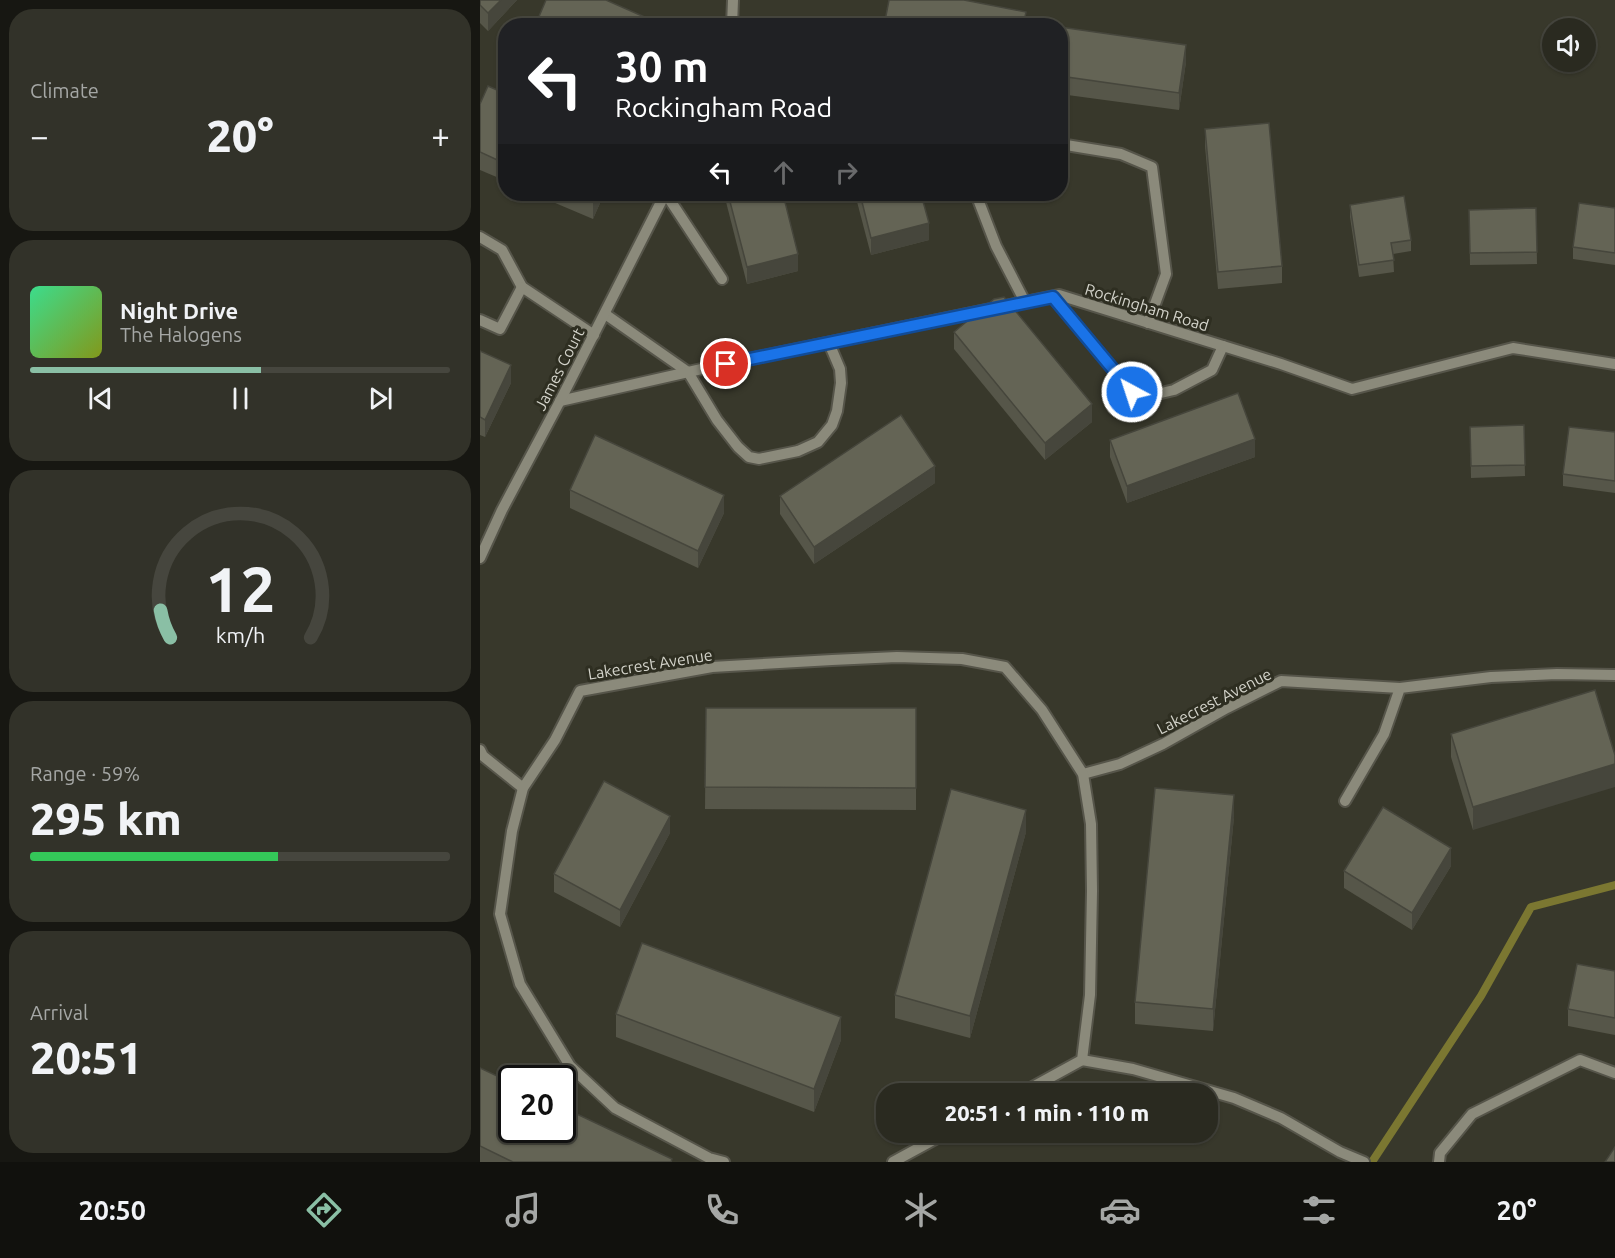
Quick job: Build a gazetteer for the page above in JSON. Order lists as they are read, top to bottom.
{
  "streets": {
    "street": ["Rockingham Road", "James Court", "Lakecrest Avenue"]
  },
  "crossings": [
    ["Rockingham Road", "James Court"]
  ],
  "page": {
    "tile": [
      "Climate",
      ["Range · 59%", "295 km"],
      ["Arrival", "20:51"]
    ],
    "turn": ["30 m", "Rockingham Road"],
    "heat": ["−", "20°", "+"],
    "song": ["Night Drive", "The Halogens"],
    "limit": "20",
    "trip": "20:51 · 1 min · 110 m",
    "tabs": ["20:50", "20°"],
    "gauge": ["12", "km/h"]
  }
}
